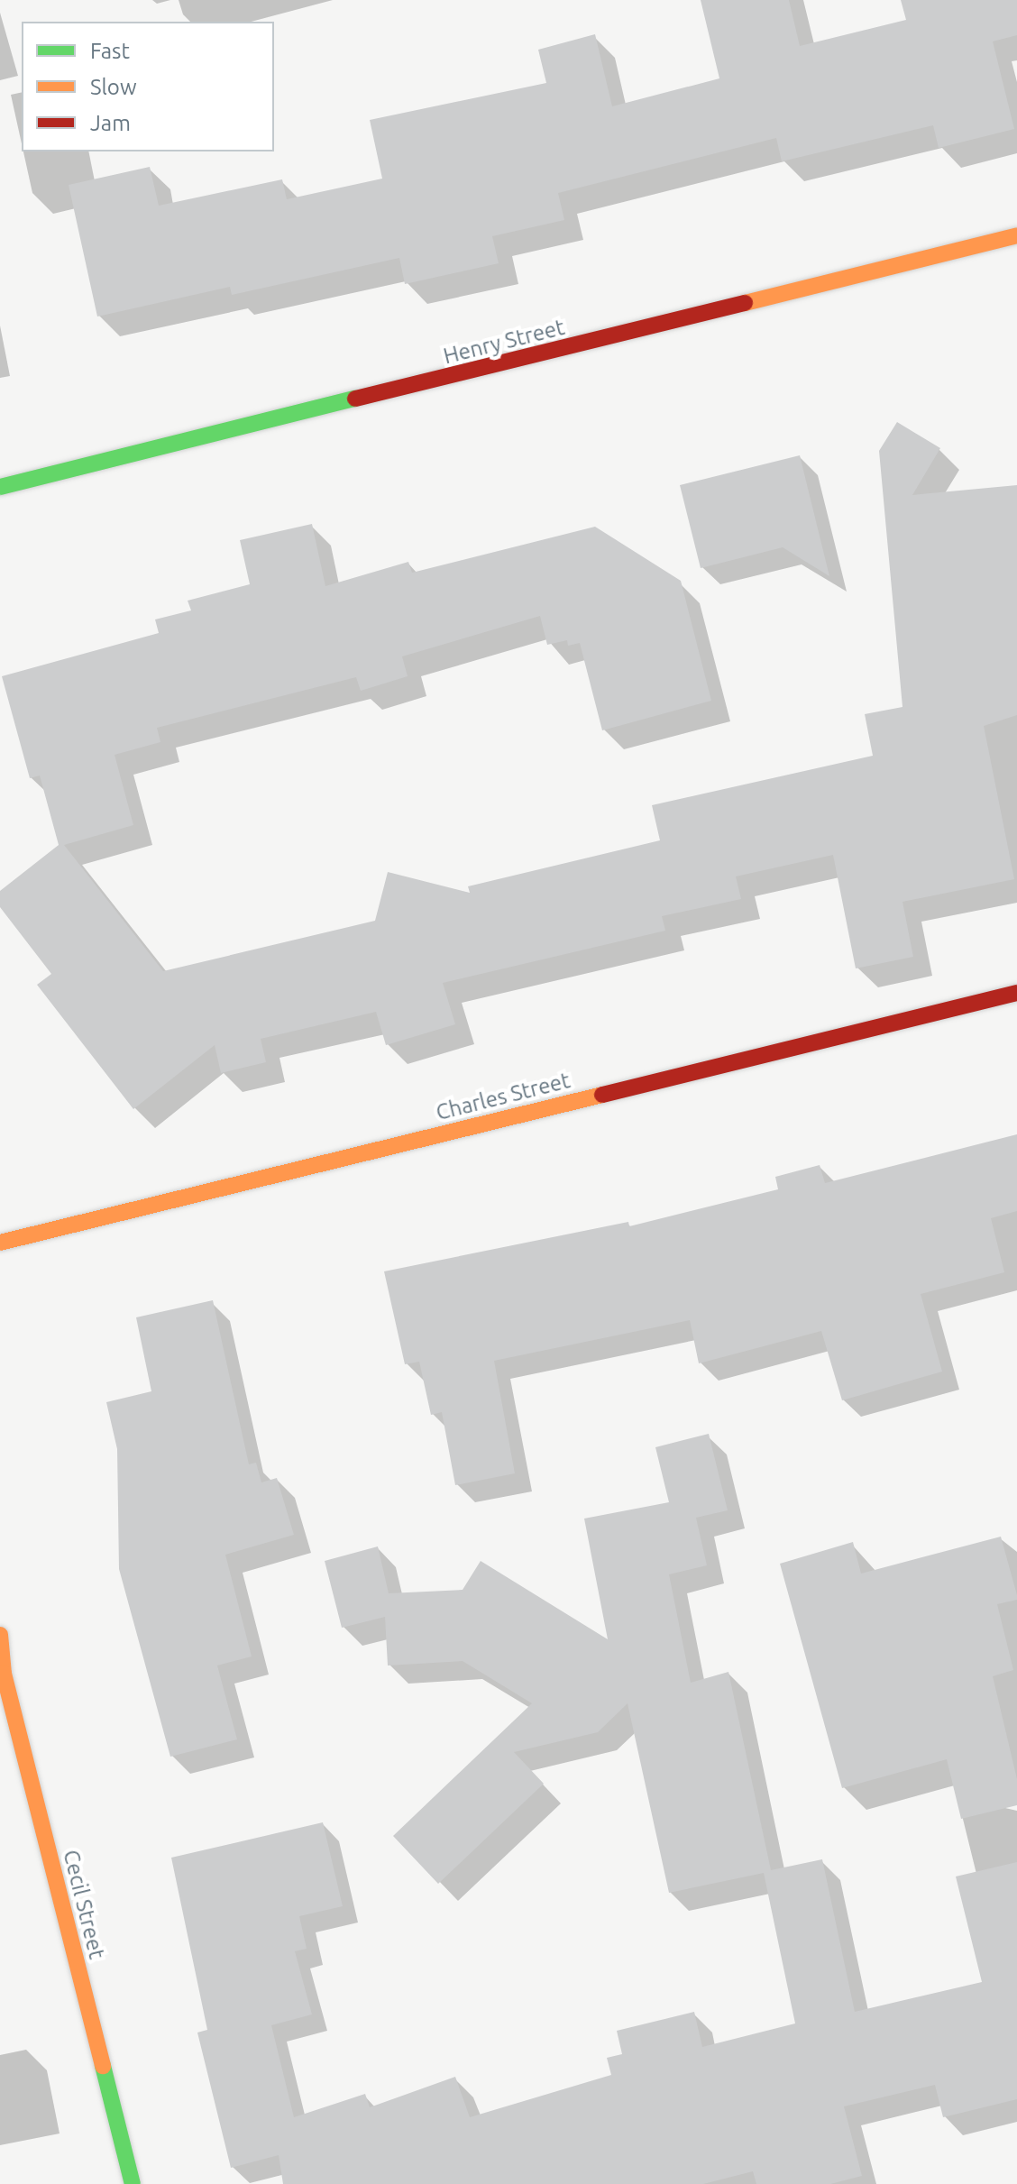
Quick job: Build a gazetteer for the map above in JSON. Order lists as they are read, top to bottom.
{
  "streets": {
    "street": ["Henry Street", "Charles Street", "Cecil Street"]
  },
  "legend": ["Fast", "Slow", "Jam"]
}
